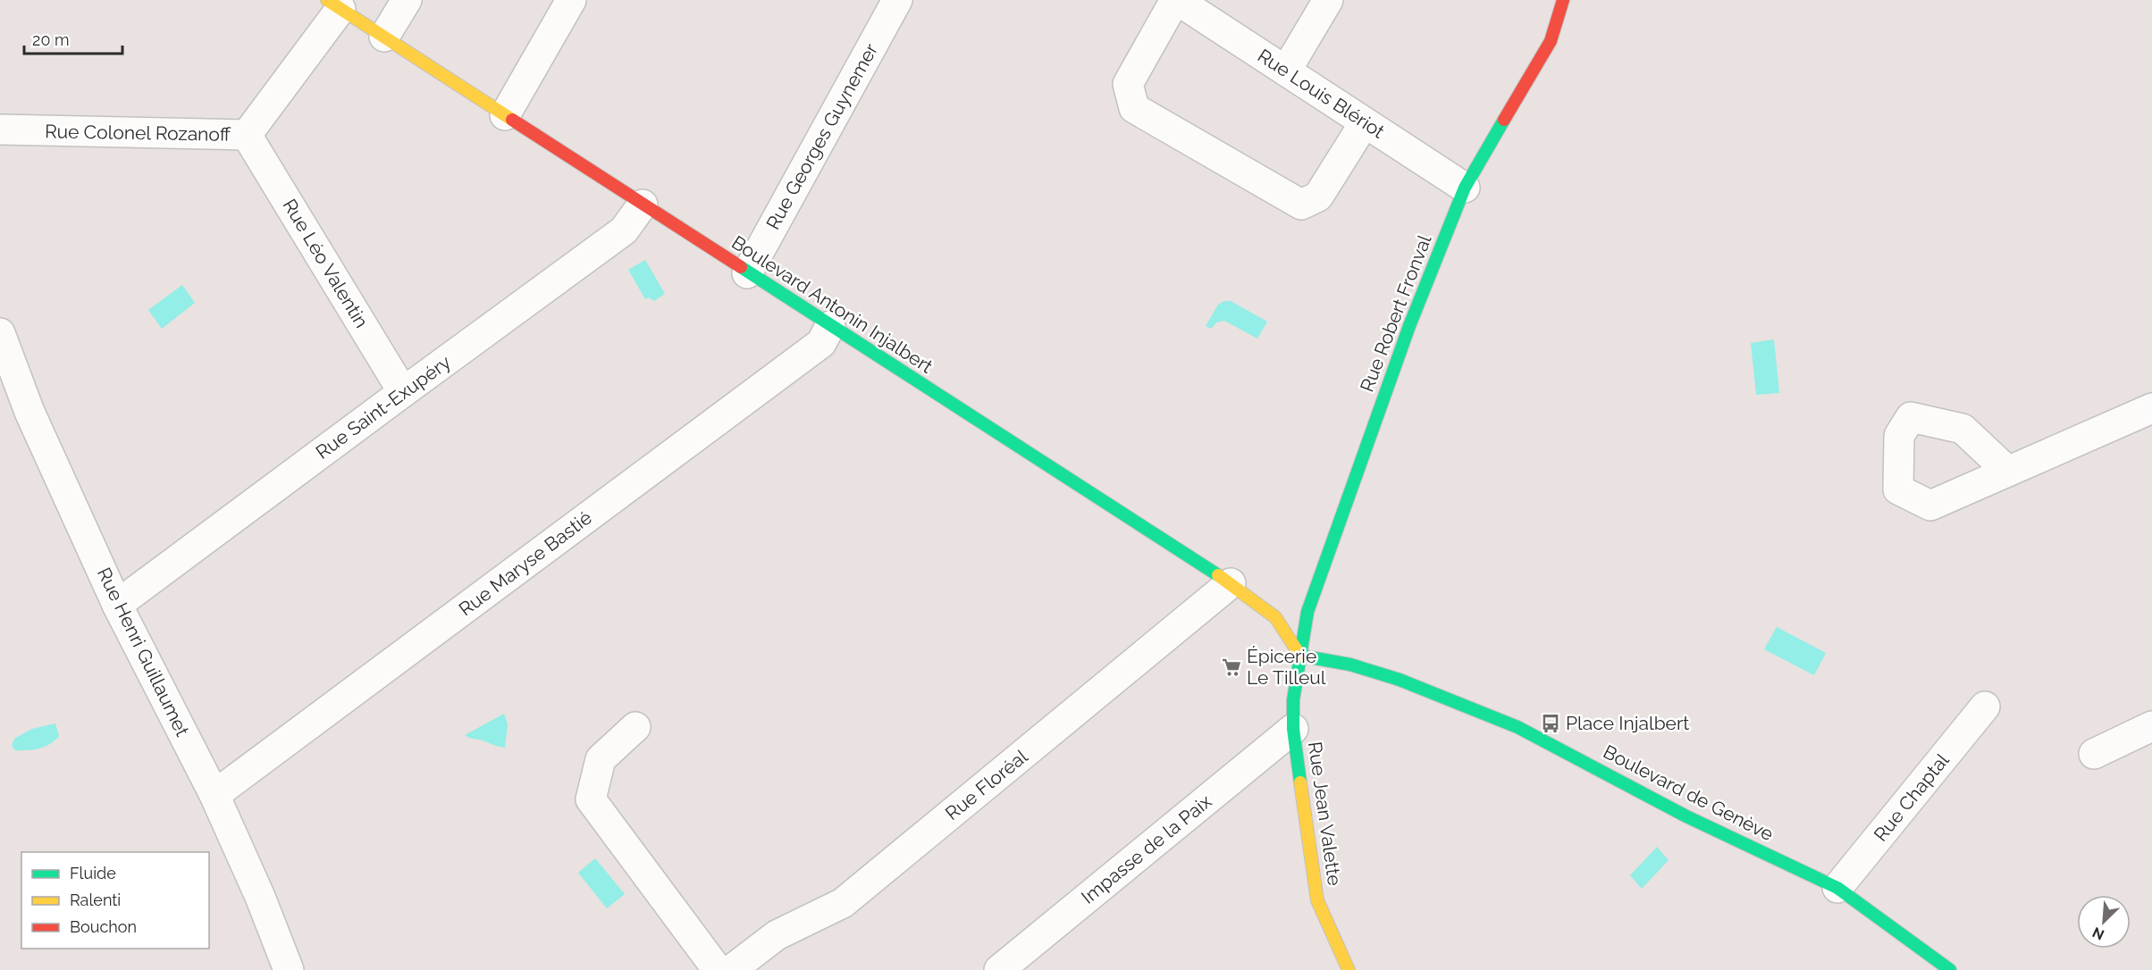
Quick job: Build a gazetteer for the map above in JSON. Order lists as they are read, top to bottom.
{
  "streets": {
    "street": [
      "Rue Louis Blériot",
      "Rue Colonel Rozanoff",
      "Rue Georges Guynemer",
      "Rue Léo Valentin",
      "Boulevard Antonin Injalbert",
      "Rue Robert Fronval",
      "Rue Saint-Exupéry",
      "Rue Maryse Bastié",
      "Rue Henri Guillaumet",
      "Rue Floréal",
      "Boulevard de Genève",
      "Rue Chaptal",
      "Rue Jean Valette",
      "Impasse de la Paix"
    ]
  },
  "crossings": [
    ["Rue Louis Blériot", "Rue Robert Fronval"],
    ["Rue Colonel Rozanoff", "Rue Léo Valentin"],
    ["Rue Colonel Rozanoff", "Boulevard Antonin Injalbert"],
    ["Rue Georges Guynemer", "Boulevard Antonin Injalbert"],
    ["Rue Léo Valentin", "Rue Saint-Exupéry"],
    ["Boulevard Antonin Injalbert", "Rue Robert Fronval"],
    ["Boulevard Antonin Injalbert", "Rue Saint-Exupéry"],
    ["Boulevard Antonin Injalbert", "Rue Maryse Bastié"],
    ["Boulevard Antonin Injalbert", "Rue Floréal"],
    ["Boulevard Antonin Injalbert", "Boulevard de Genève"],
    ["Boulevard Antonin Injalbert", "Rue Jean Valette"],
    ["Rue Robert Fronval", "Boulevard de Genève"],
    ["Rue Robert Fronval", "Rue Jean Valette"],
    ["Rue Saint-Exupéry", "Rue Henri Guillaumet"],
    ["Rue Maryse Bastié", "Rue Henri Guillaumet"],
    ["Boulevard de Genève", "Rue Chaptal"],
    ["Boulevard de Genève", "Rue Jean Valette"],
    ["Rue Jean Valette", "Impasse de la Paix"]
  ],
  "places": {
    "supermarket": ["Épicerie Le Tilleul"],
    "bus stop": ["Place Injalbert"]
  },
  "legend": ["Fluide", "Ralenti", "Bouchon"],
  "scale_bar": "20 m",
  "north": "bottom left"
}
